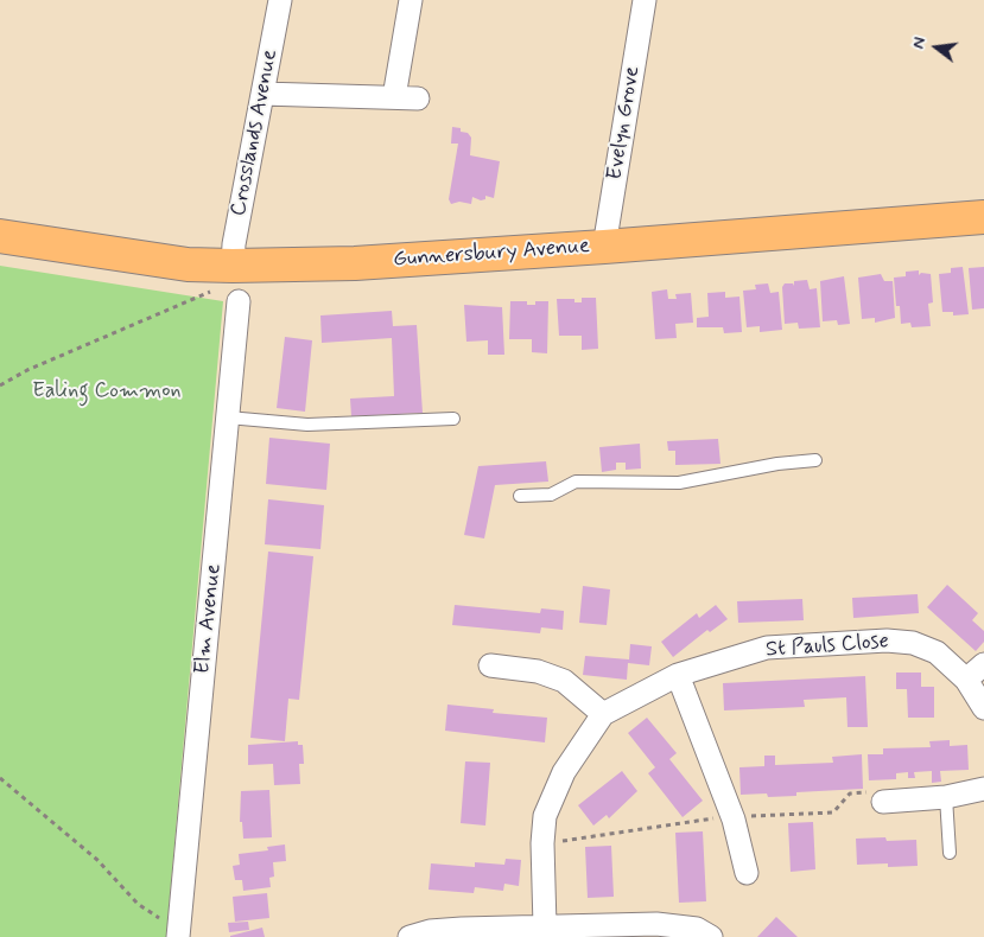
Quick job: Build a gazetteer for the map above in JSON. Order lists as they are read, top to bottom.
{
  "streets": {
    "highway": ["Gunnersbury Avenue"],
    "street": [
      "Evelyn Grove",
      "Crosslands Avenue",
      "Elm Avenue",
      "St Pauls Close"
    ]
  },
  "crossings": [
    ["Evelyn Grove", "Gunnersbury Avenue"],
    ["Crosslands Avenue", "Gunnersbury Avenue"]
  ],
  "parks": ["Ealing Common"],
  "north": "left"
}
